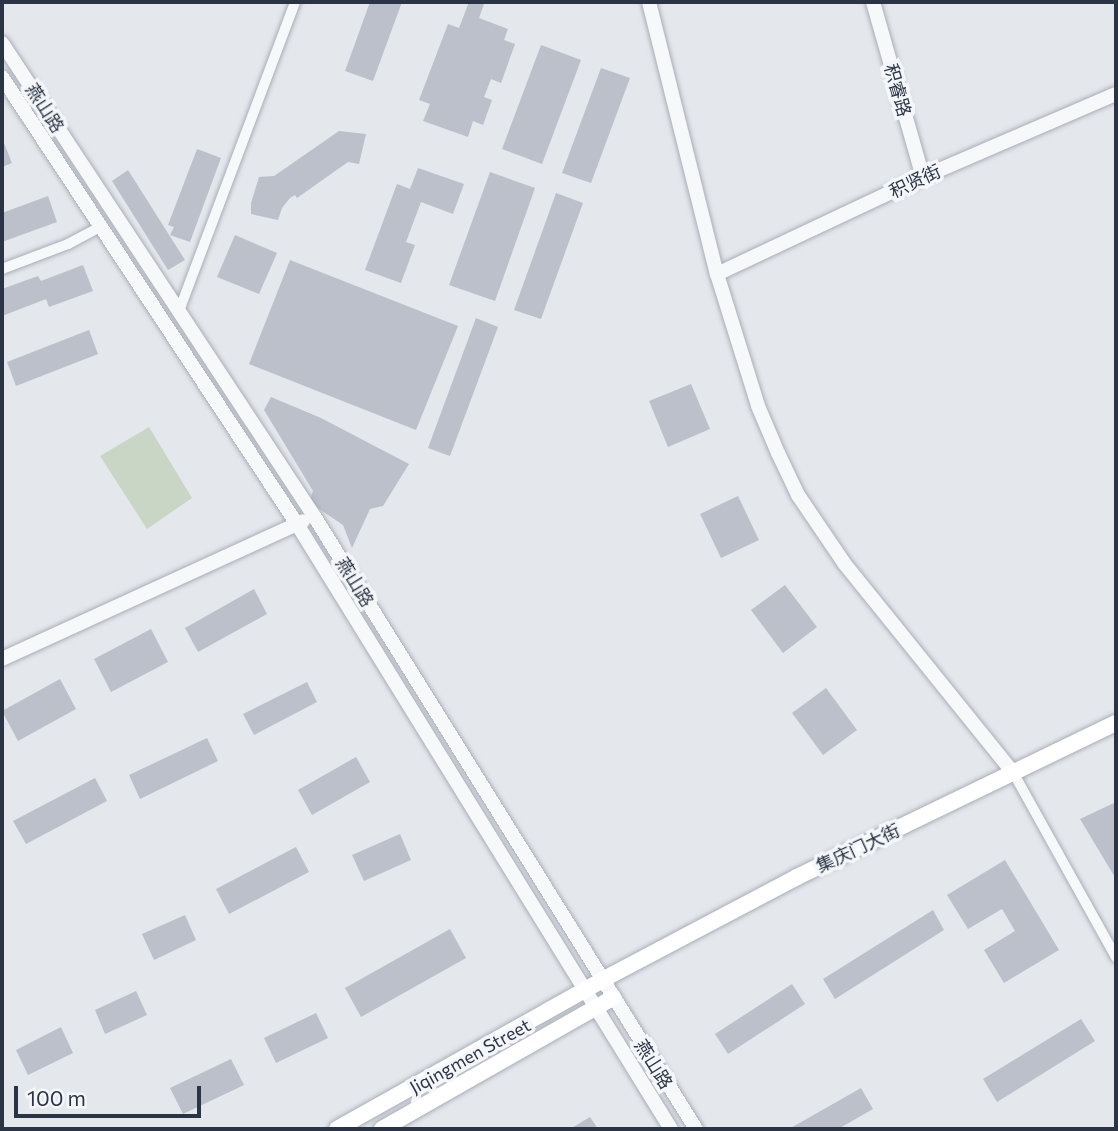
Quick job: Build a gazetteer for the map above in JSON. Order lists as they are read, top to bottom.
{
  "streets": {
    "main road": ["集庆门大街", "Jiqingmen Street"],
    "street": ["积睿路", "燕山路", "积贤街"]
  },
  "crossings": [
    ["积睿路", "积贤街"],
    ["燕山路", "集庆门大街"],
    ["燕山路", "Jiqingmen Street"],
    ["集庆门大街", "Jiqingmen Street"]
  ],
  "scale_bar": "100 m"
}
